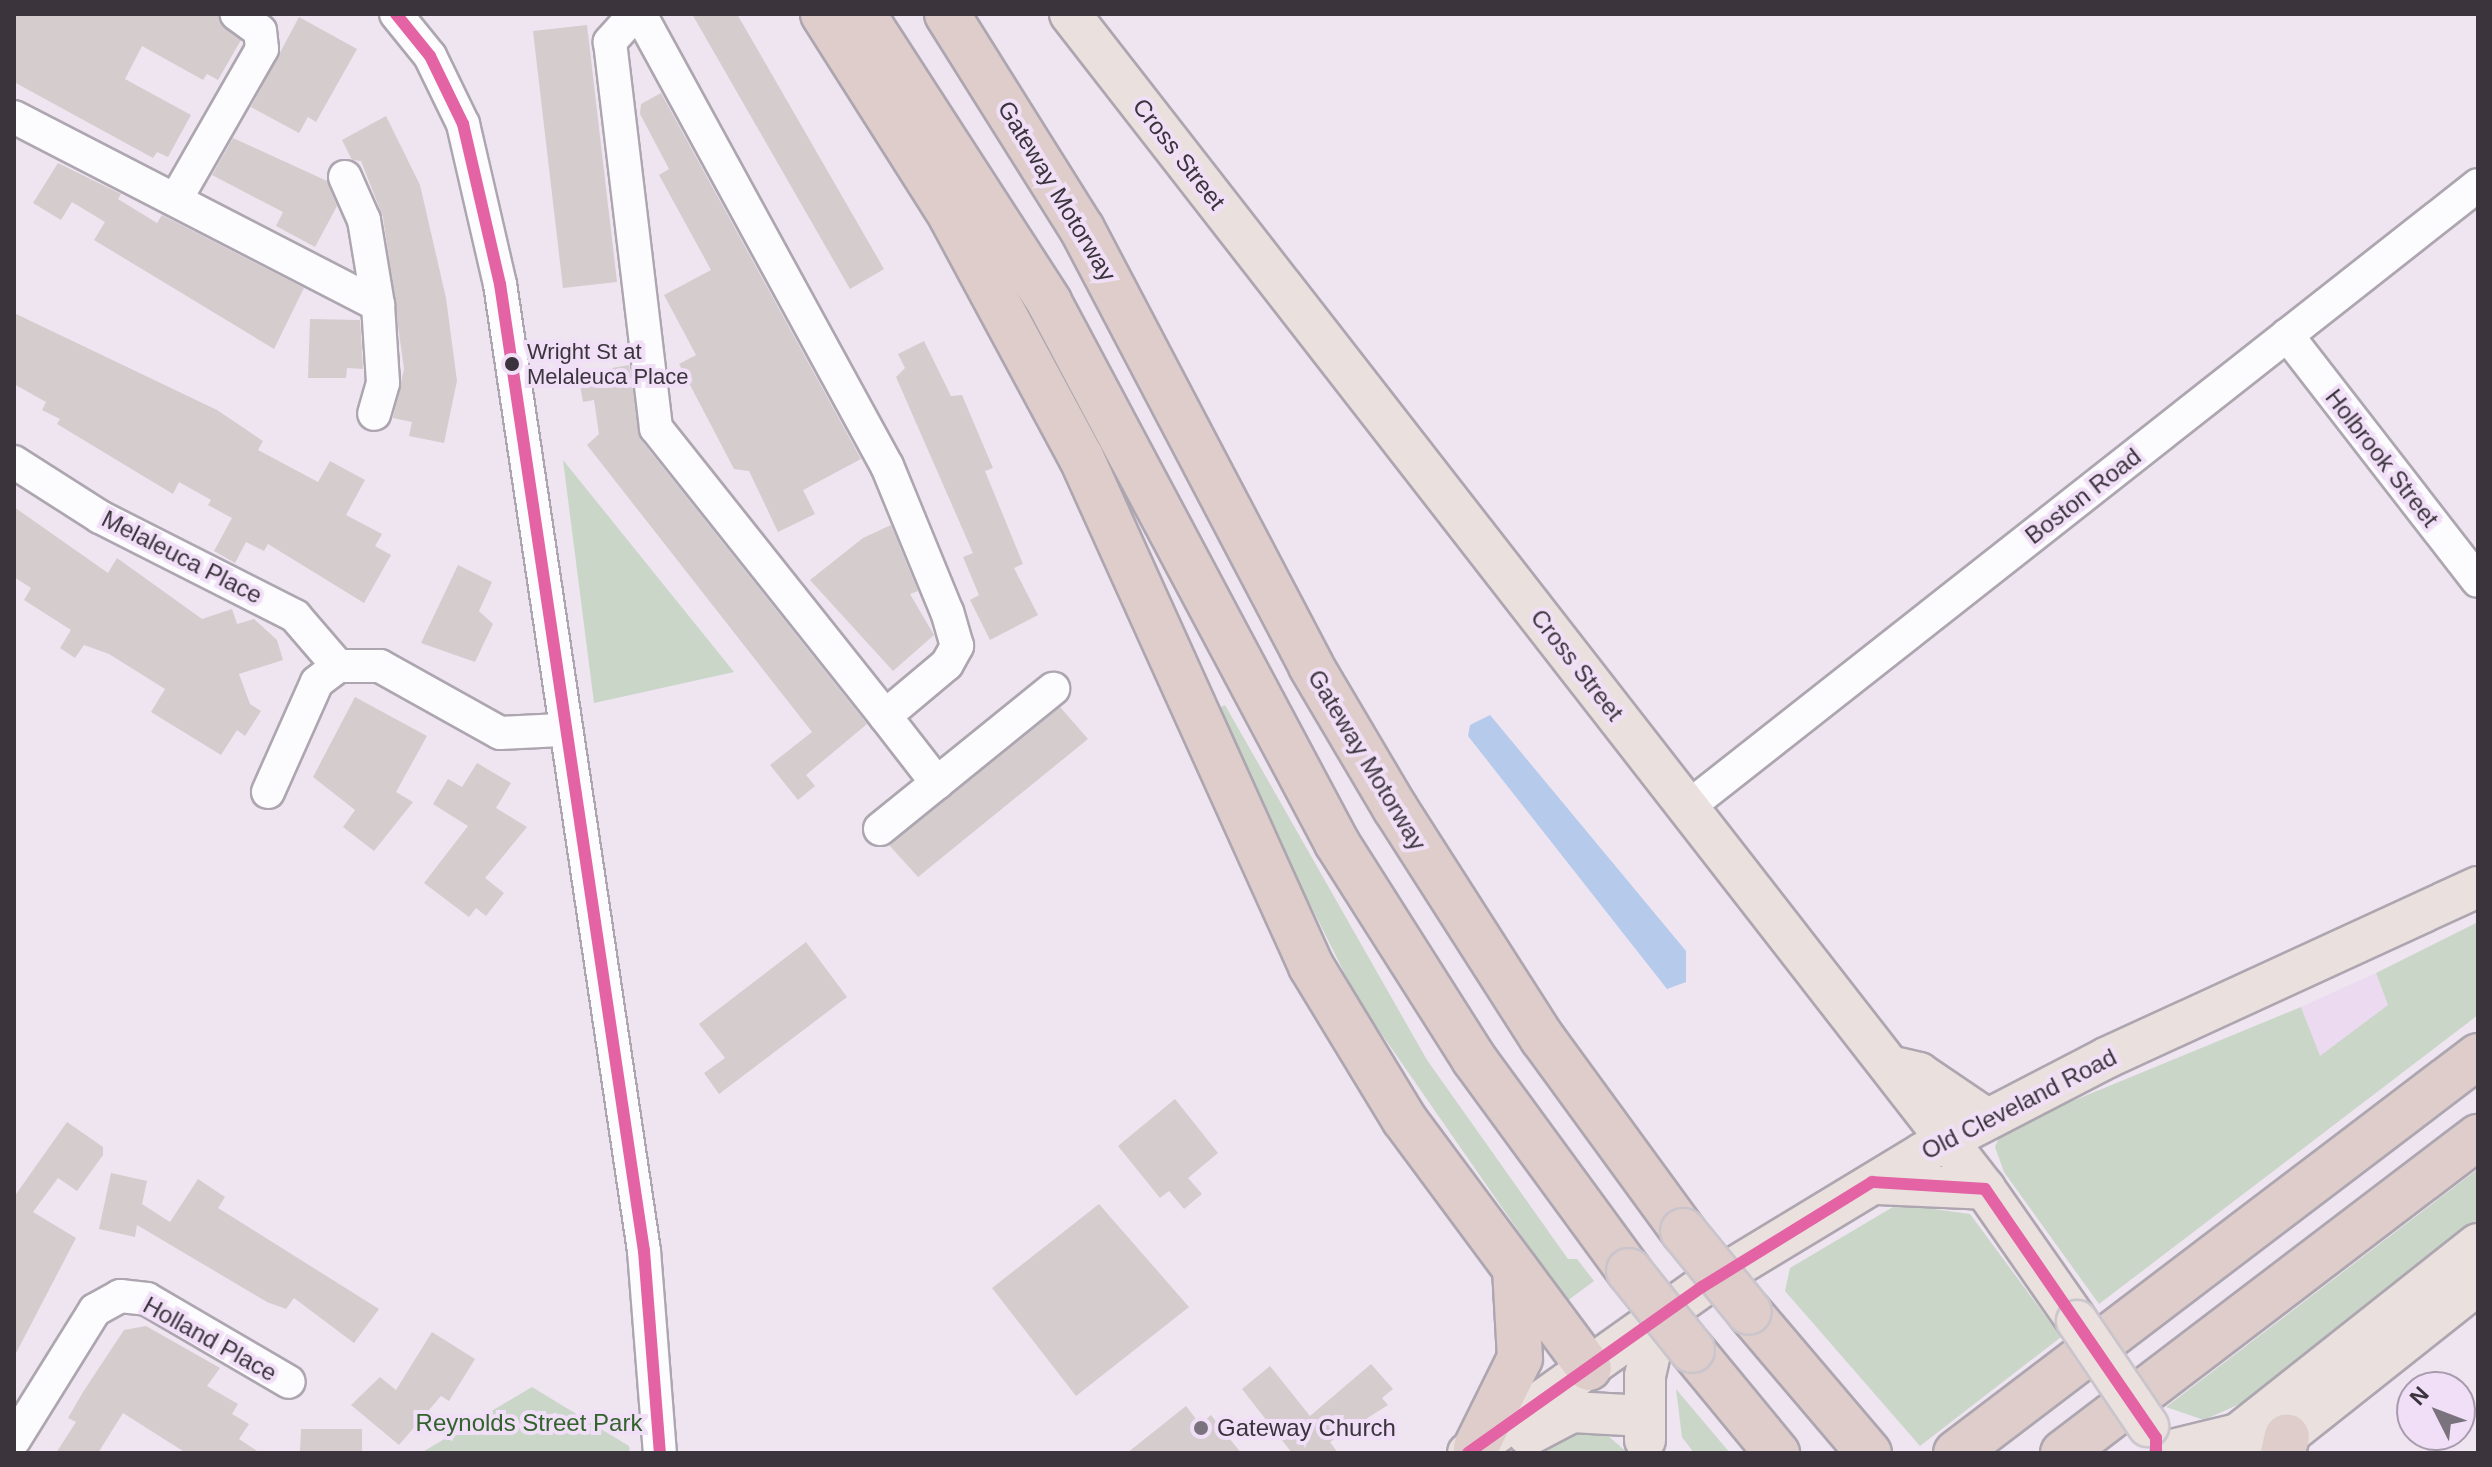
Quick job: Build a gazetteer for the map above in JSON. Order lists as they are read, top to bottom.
{
  "streets": {
    "highway": ["Gateway Motorway"],
    "main road": ["Cross Street", "Old Cleveland Road"],
    "street": [
      "Holbrook Street",
      "Boston Road",
      "Melaleuca Place",
      "Holland Place"
    ]
  },
  "crossings": [
    ["Cross Street", "Boston Road"],
    ["Cross Street", "Old Cleveland Road"],
    ["Holbrook Street", "Boston Road"]
  ],
  "parks": ["Reynolds Street Park"],
  "places": ["Wright St at Melaleuca Place", "Gateway Church"],
  "north": "top left"
}
